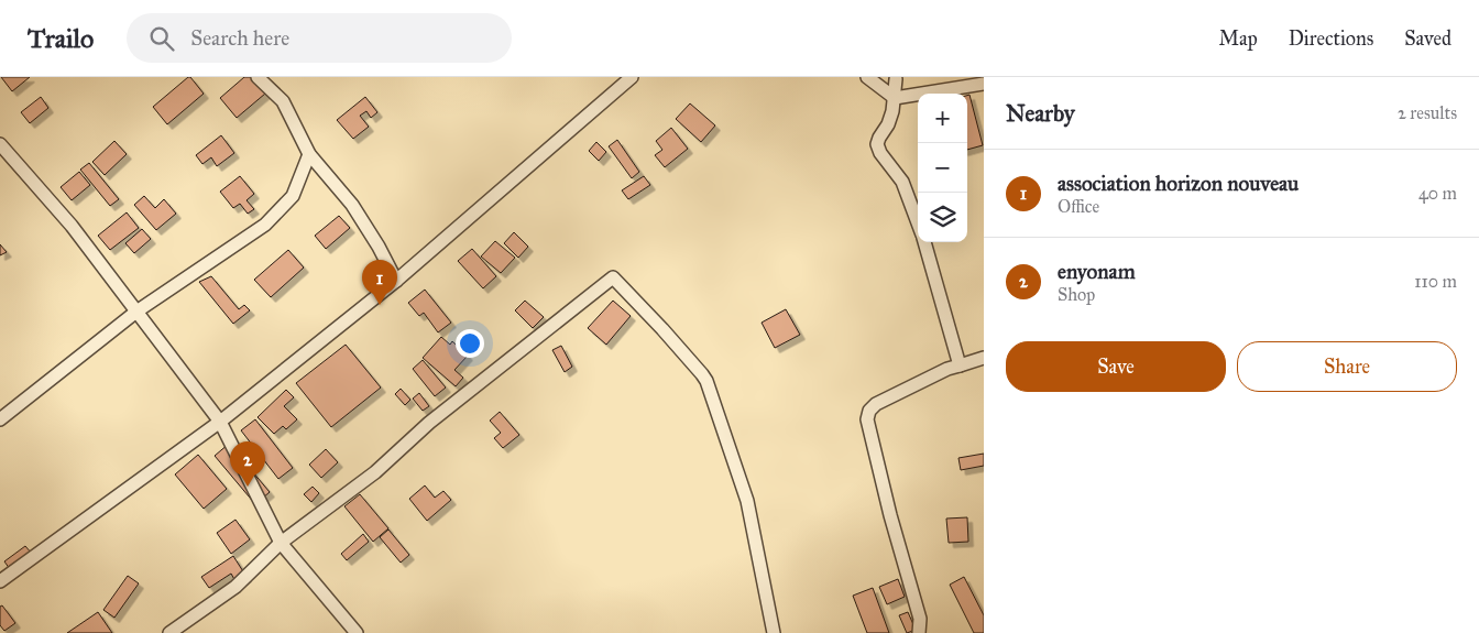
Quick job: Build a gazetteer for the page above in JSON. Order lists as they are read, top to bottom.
{
  "page": {
    "header": "Trailo",
    "search": "Search here",
    "nav": ["Map", "Directions", "Saved"],
    "heading": ["Nearby", "2 results"],
    "map_buttons": ["+", "−"],
    "list": [
      {
        "mark": "1",
        "name": "association horizon nouveau",
        "note": "Office",
        "value": "40 m"
      },
      {
        "mark": "2",
        "name": "enyonam",
        "note": "Shop",
        "value": "110 m"
      }
    ],
    "pins": ["1", "2"],
    "buttons": ["Save", "Share"]
  }
}
